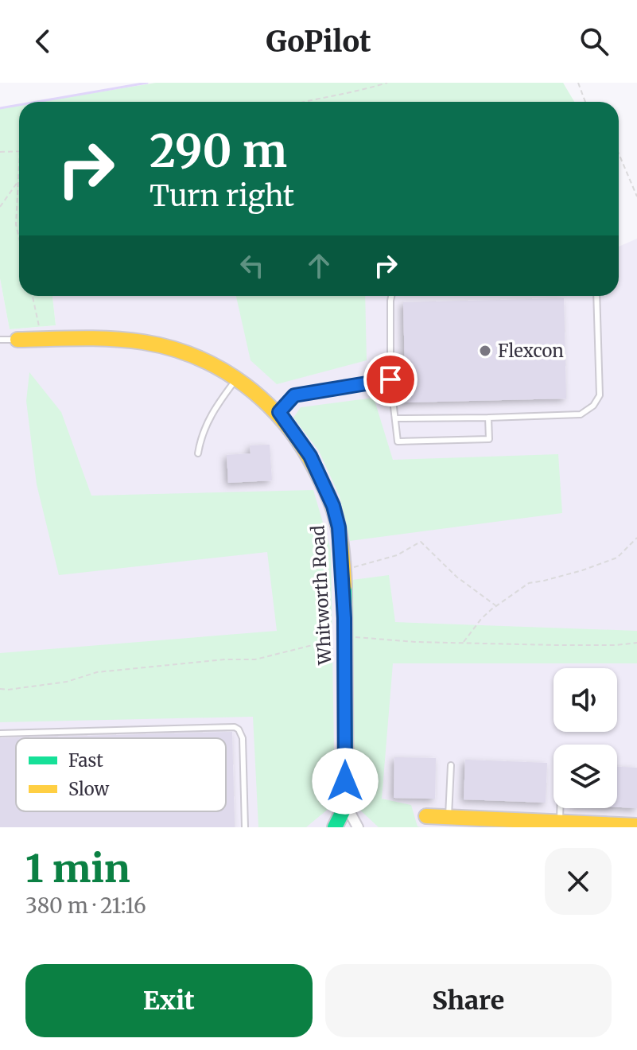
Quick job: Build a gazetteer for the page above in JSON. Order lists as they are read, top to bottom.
{
  "streets": {
    "street": ["Whitworth Road"]
  },
  "places": ["Flexcon"],
  "legend": ["Fast", "Slow"],
  "page": {
    "header": "GoPilot",
    "turn": ["290 m", "Turn right"],
    "heading": ["1 min", "380 m · 21:16"],
    "buttons": ["Exit", "Share"]
  }
}
